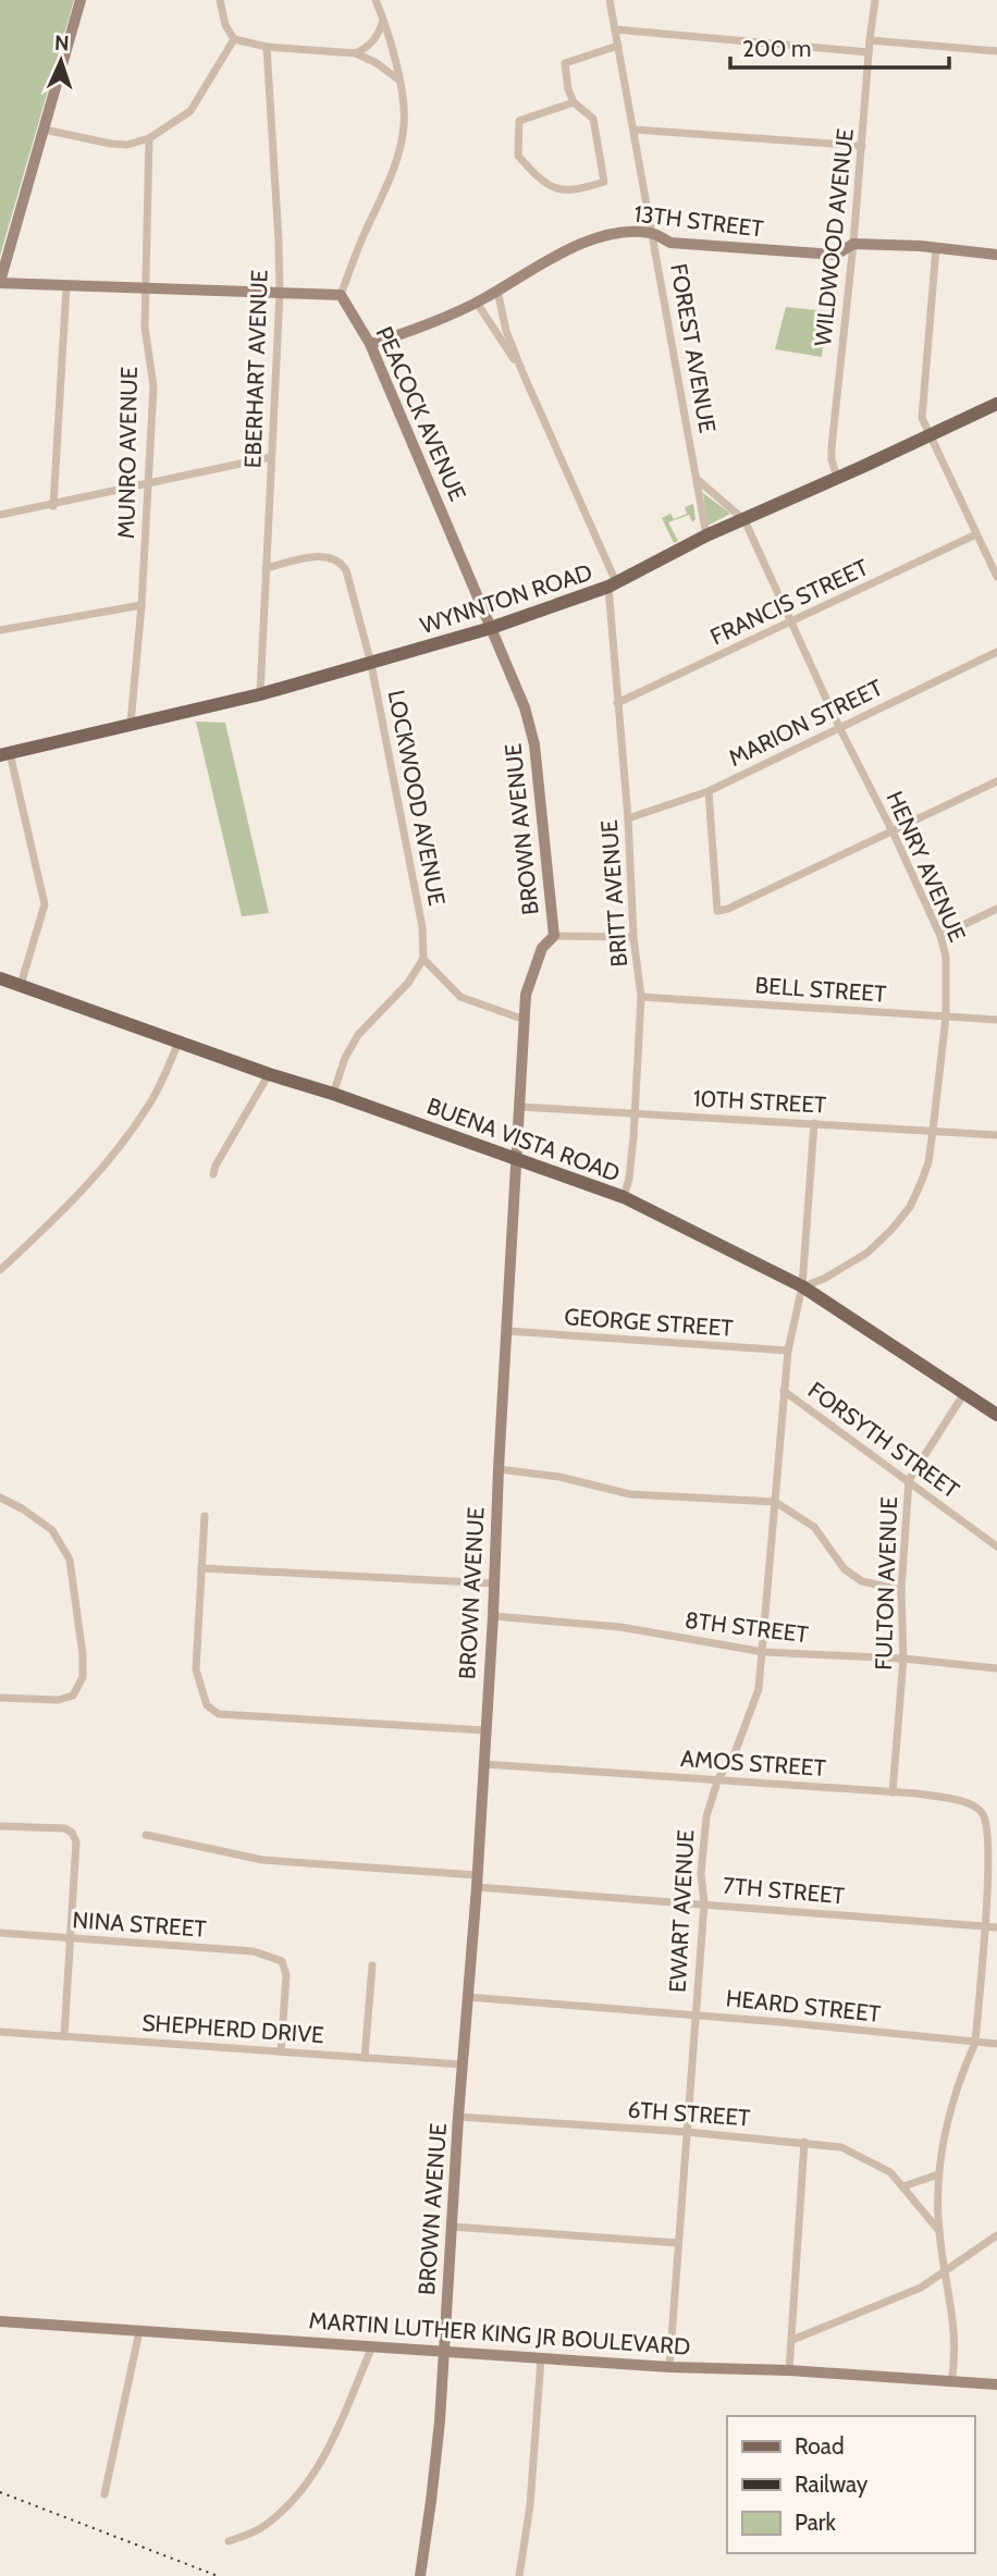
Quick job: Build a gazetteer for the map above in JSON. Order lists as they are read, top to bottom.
{
  "streets": {
    "main road": ["WYNNTON ROAD", "BUENA VISTA ROAD"],
    "street": [
      "13TH STREET",
      "WILDWOOD AVENUE",
      "FOREST AVENUE",
      "EBERHART AVENUE",
      "PEACOCK AVENUE",
      "MUNRO AVENUE",
      "FRANCIS STREET",
      "MARION STREET",
      "LOCKWOOD AVENUE",
      "BROWN AVENUE",
      "HENRY AVENUE",
      "BRITT AVENUE",
      "BELL STREET",
      "10TH STREET",
      "GEORGE STREET",
      "FORSYTH STREET",
      "FULTON AVENUE",
      "8TH STREET",
      "AMOS STREET",
      "7TH STREET",
      "EWART AVENUE",
      "NINA STREET",
      "HEARD STREET",
      "SHEPHERD DRIVE",
      "6TH STREET",
      "MARTIN LUTHER KING JR BOULEVARD"
    ]
  },
  "crossings": [
    ["13TH STREET", "WILDWOOD AVENUE"],
    ["13TH STREET", "FOREST AVENUE"],
    ["13TH STREET", "PEACOCK AVENUE"],
    ["WILDWOOD AVENUE", "WYNNTON ROAD"],
    ["FOREST AVENUE", "WYNNTON ROAD"],
    ["EBERHART AVENUE", "WYNNTON ROAD"],
    ["EBERHART AVENUE", "LOCKWOOD AVENUE"],
    ["PEACOCK AVENUE", "WYNNTON ROAD"],
    ["PEACOCK AVENUE", "BROWN AVENUE"],
    ["MUNRO AVENUE", "WYNNTON ROAD"],
    ["WYNNTON ROAD", "LOCKWOOD AVENUE"],
    ["WYNNTON ROAD", "BROWN AVENUE"],
    ["WYNNTON ROAD", "HENRY AVENUE"],
    ["WYNNTON ROAD", "BRITT AVENUE"],
    ["FRANCIS STREET", "HENRY AVENUE"],
    ["FRANCIS STREET", "BRITT AVENUE"],
    ["MARION STREET", "HENRY AVENUE"],
    ["MARION STREET", "BRITT AVENUE"],
    ["BROWN AVENUE", "10TH STREET"],
    ["BROWN AVENUE", "BUENA VISTA ROAD"],
    ["BROWN AVENUE", "GEORGE STREET"],
    ["BROWN AVENUE", "8TH STREET"],
    ["BROWN AVENUE", "AMOS STREET"],
    ["BROWN AVENUE", "7TH STREET"],
    ["BROWN AVENUE", "HEARD STREET"],
    ["BROWN AVENUE", "SHEPHERD DRIVE"],
    ["BROWN AVENUE", "6TH STREET"],
    ["BROWN AVENUE", "MARTIN LUTHER KING JR BOULEVARD"],
    ["HENRY AVENUE", "BELL STREET"],
    ["HENRY AVENUE", "10TH STREET"],
    ["HENRY AVENUE", "BUENA VISTA ROAD"],
    ["HENRY AVENUE", "EWART AVENUE"],
    ["BRITT AVENUE", "BELL STREET"],
    ["BRITT AVENUE", "10TH STREET"],
    ["BRITT AVENUE", "BUENA VISTA ROAD"],
    ["10TH STREET", "EWART AVENUE"],
    ["BUENA VISTA ROAD", "FULTON AVENUE"],
    ["BUENA VISTA ROAD", "EWART AVENUE"],
    ["GEORGE STREET", "EWART AVENUE"],
    ["FORSYTH STREET", "FULTON AVENUE"],
    ["FORSYTH STREET", "EWART AVENUE"],
    ["FULTON AVENUE", "8TH STREET"],
    ["FULTON AVENUE", "AMOS STREET"],
    ["8TH STREET", "EWART AVENUE"],
    ["AMOS STREET", "7TH STREET"],
    ["AMOS STREET", "EWART AVENUE"],
    ["AMOS STREET", "HEARD STREET"],
    ["AMOS STREET", "6TH STREET"],
    ["AMOS STREET", "MARTIN LUTHER KING JR BOULEVARD"],
    ["7TH STREET", "EWART AVENUE"],
    ["EWART AVENUE", "HEARD STREET"],
    ["EWART AVENUE", "6TH STREET"],
    ["EWART AVENUE", "MARTIN LUTHER KING JR BOULEVARD"],
    ["NINA STREET", "SHEPHERD DRIVE"]
  ],
  "legend": ["Road", "Railway", "Park"],
  "scale_bar": "200 m",
  "north": "top"
}
